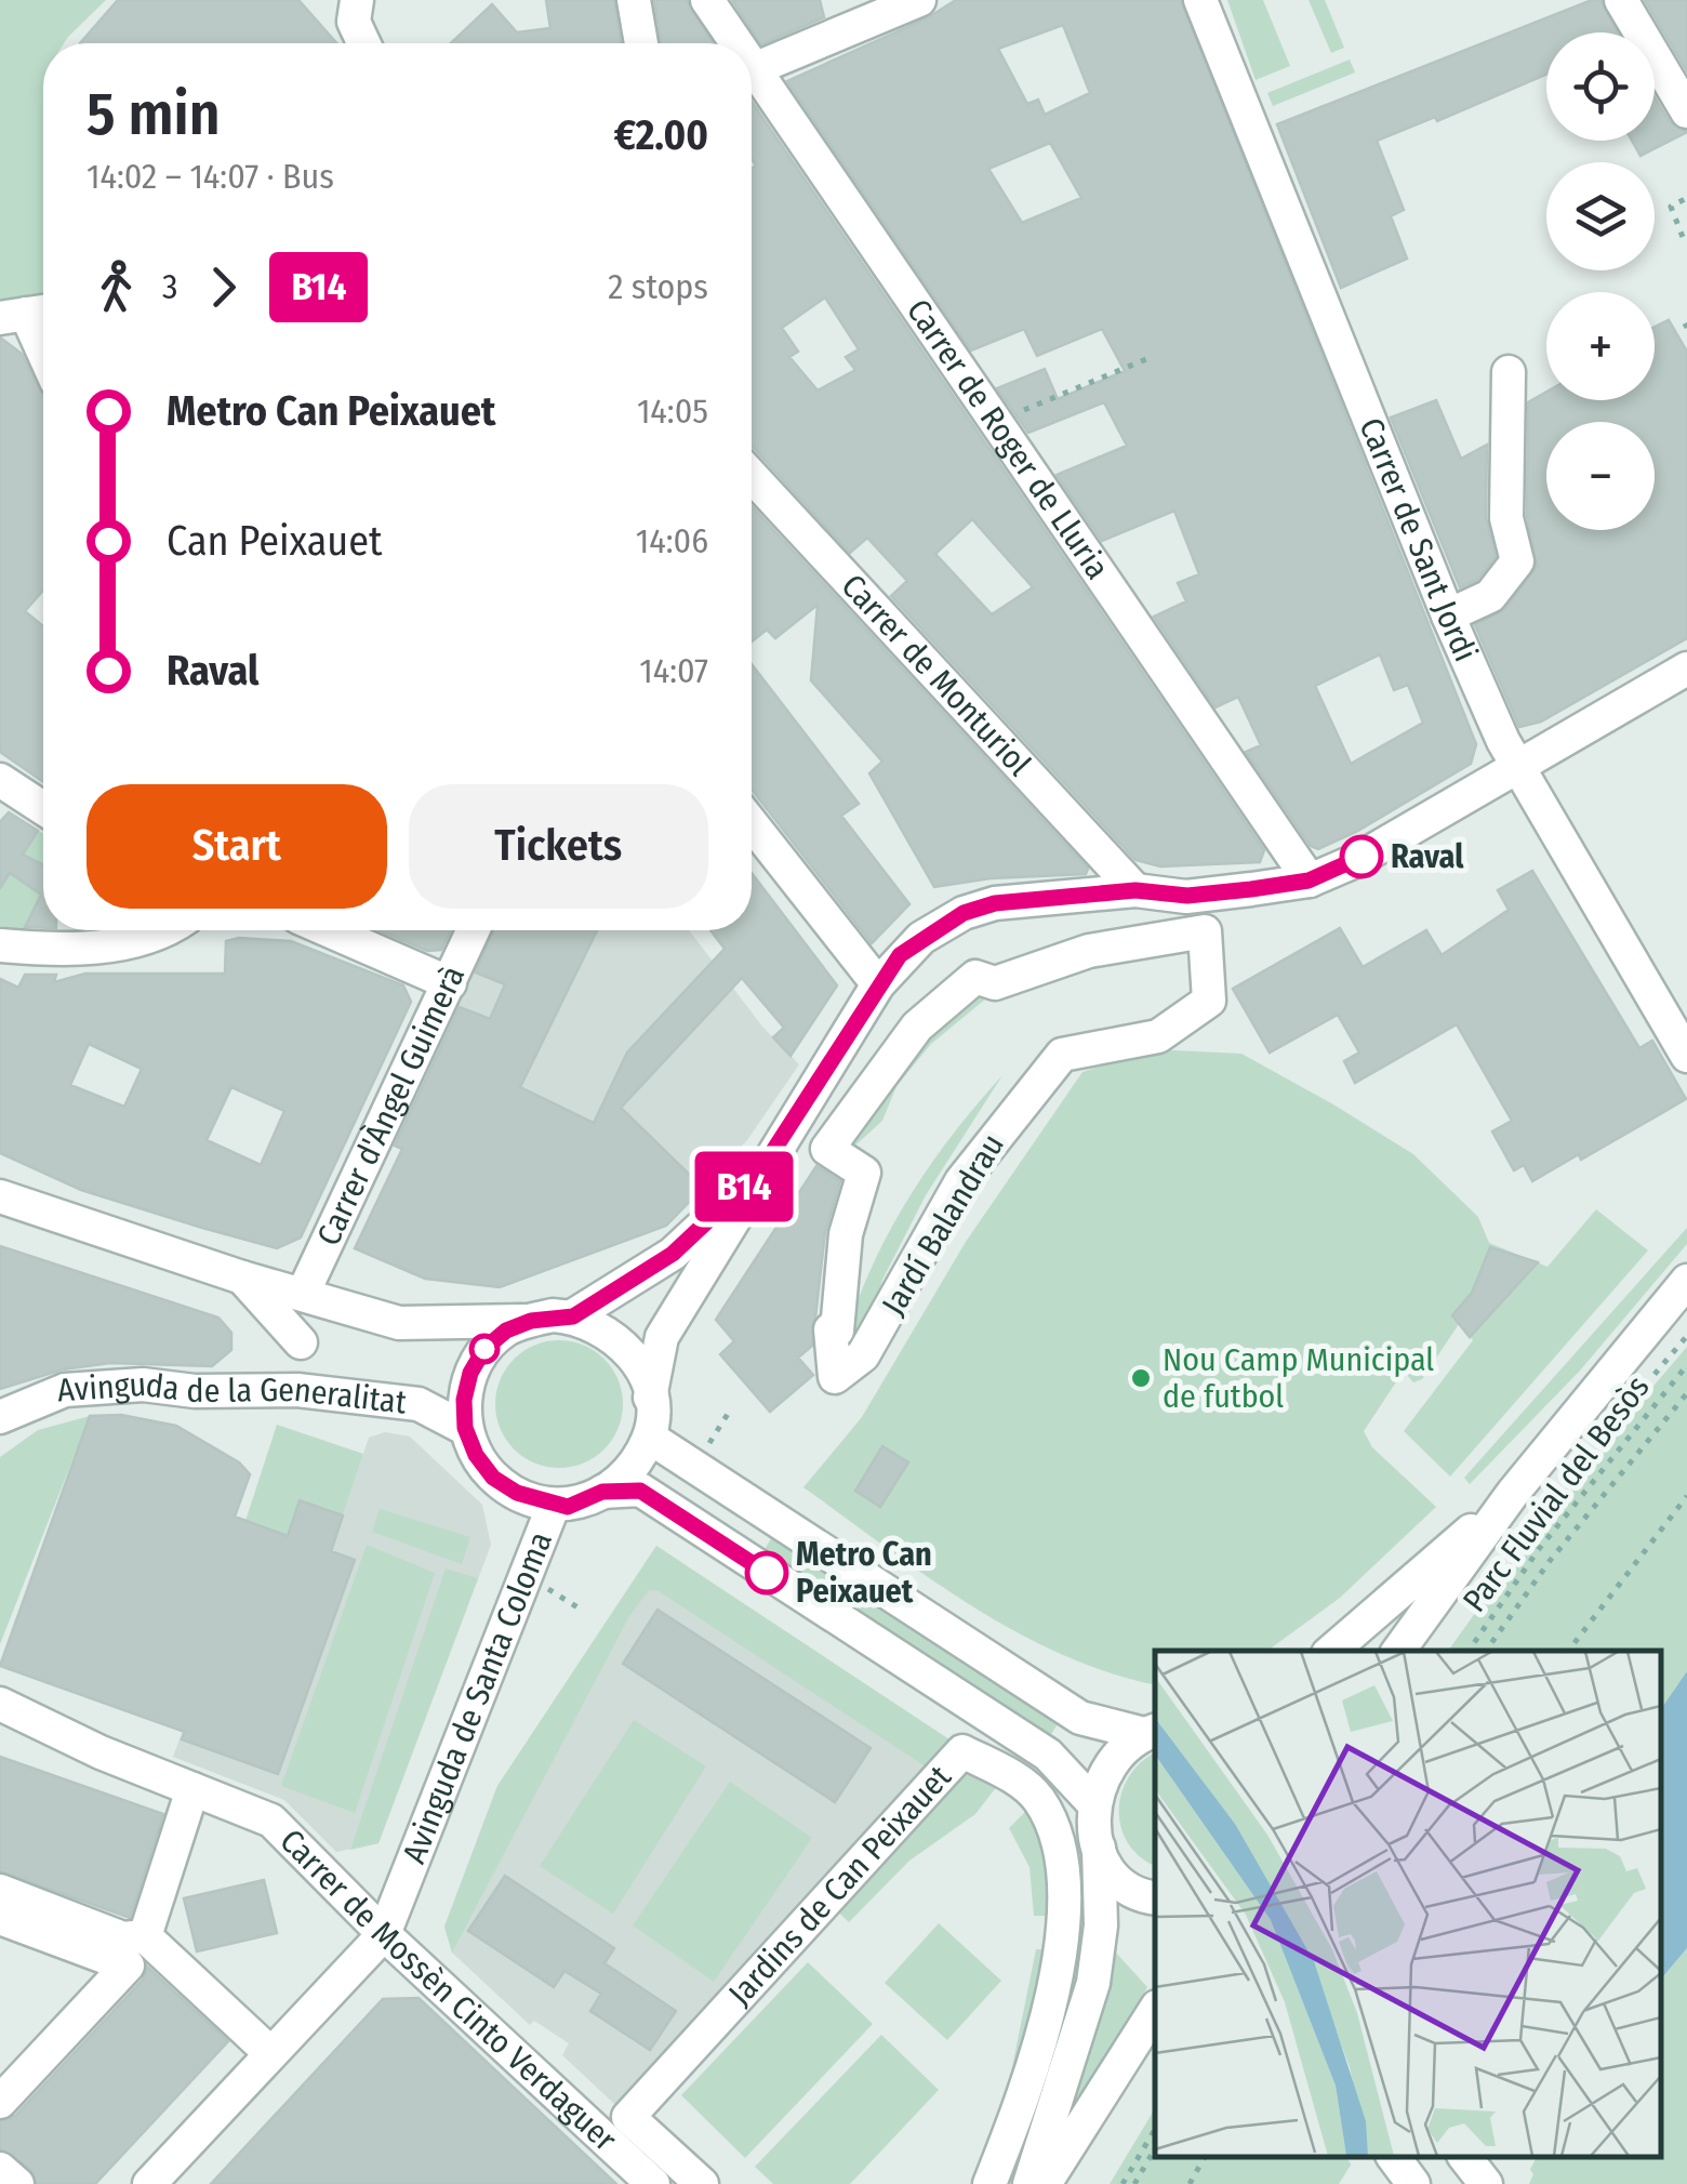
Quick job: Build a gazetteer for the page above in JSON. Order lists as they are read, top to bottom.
{
  "streets": {
    "street": [
      "Carrer de Roger de Lluria",
      "Carrer de Sant Jordi",
      "Carrer de Monturiol",
      "Carrer d'Àngel Guimerà",
      "Jardí Balandrau",
      "Avinguda de la Generalitat",
      "Avinguda de Santa Coloma",
      "Jardins de Can Peixauet",
      "Carrer de Mossèn Cinto Verdaguer"
    ],
    "path": ["Parc Fluvial del Besòs"]
  },
  "crossings": [
    ["Avinguda de la Generalitat", "Avinguda de Santa Coloma"],
    ["Avinguda de Santa Coloma", "Carrer de Mossèn Cinto Verdaguer"]
  ],
  "places": ["Raval", "Nou Camp Municipal de futbol", "Metro Can Peixauet"],
  "lines": ["bus line B14"],
  "page": {
    "on_map": "B14",
    "map_buttons": ["+", "−"],
    "heading": ["5 min", "14:02 – 14:07 · Bus", "€2.00"],
    "legs": ["3", "B14", "2 stops"],
    "list": [
      {
        "name": "Metro Can Peixauet",
        "value": "14:05"
      },
      {
        "name": "Can Peixauet",
        "value": "14:06"
      },
      {
        "name": "Raval",
        "value": "14:07"
      }
    ],
    "buttons": ["Start", "Tickets"]
  }
}
